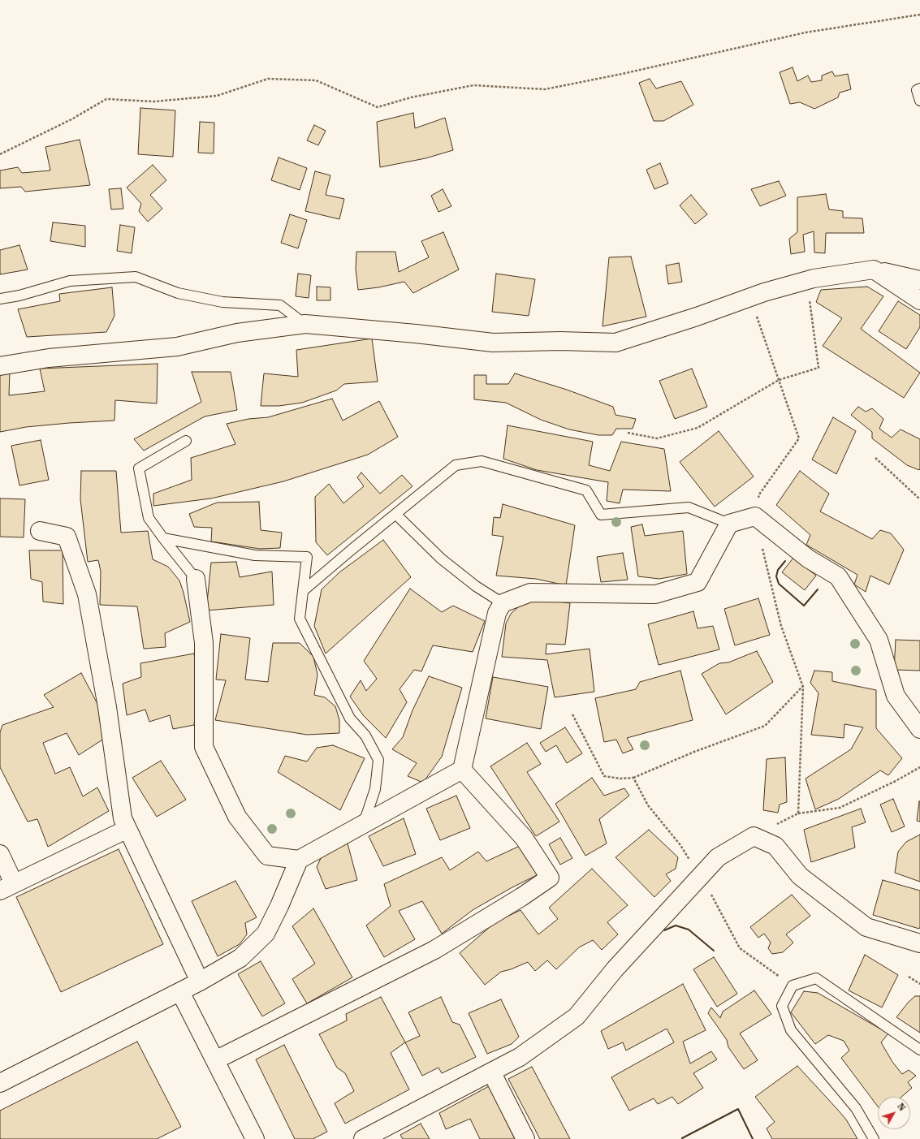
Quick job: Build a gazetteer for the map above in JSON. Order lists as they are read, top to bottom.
{
  "north": "top right"
}
